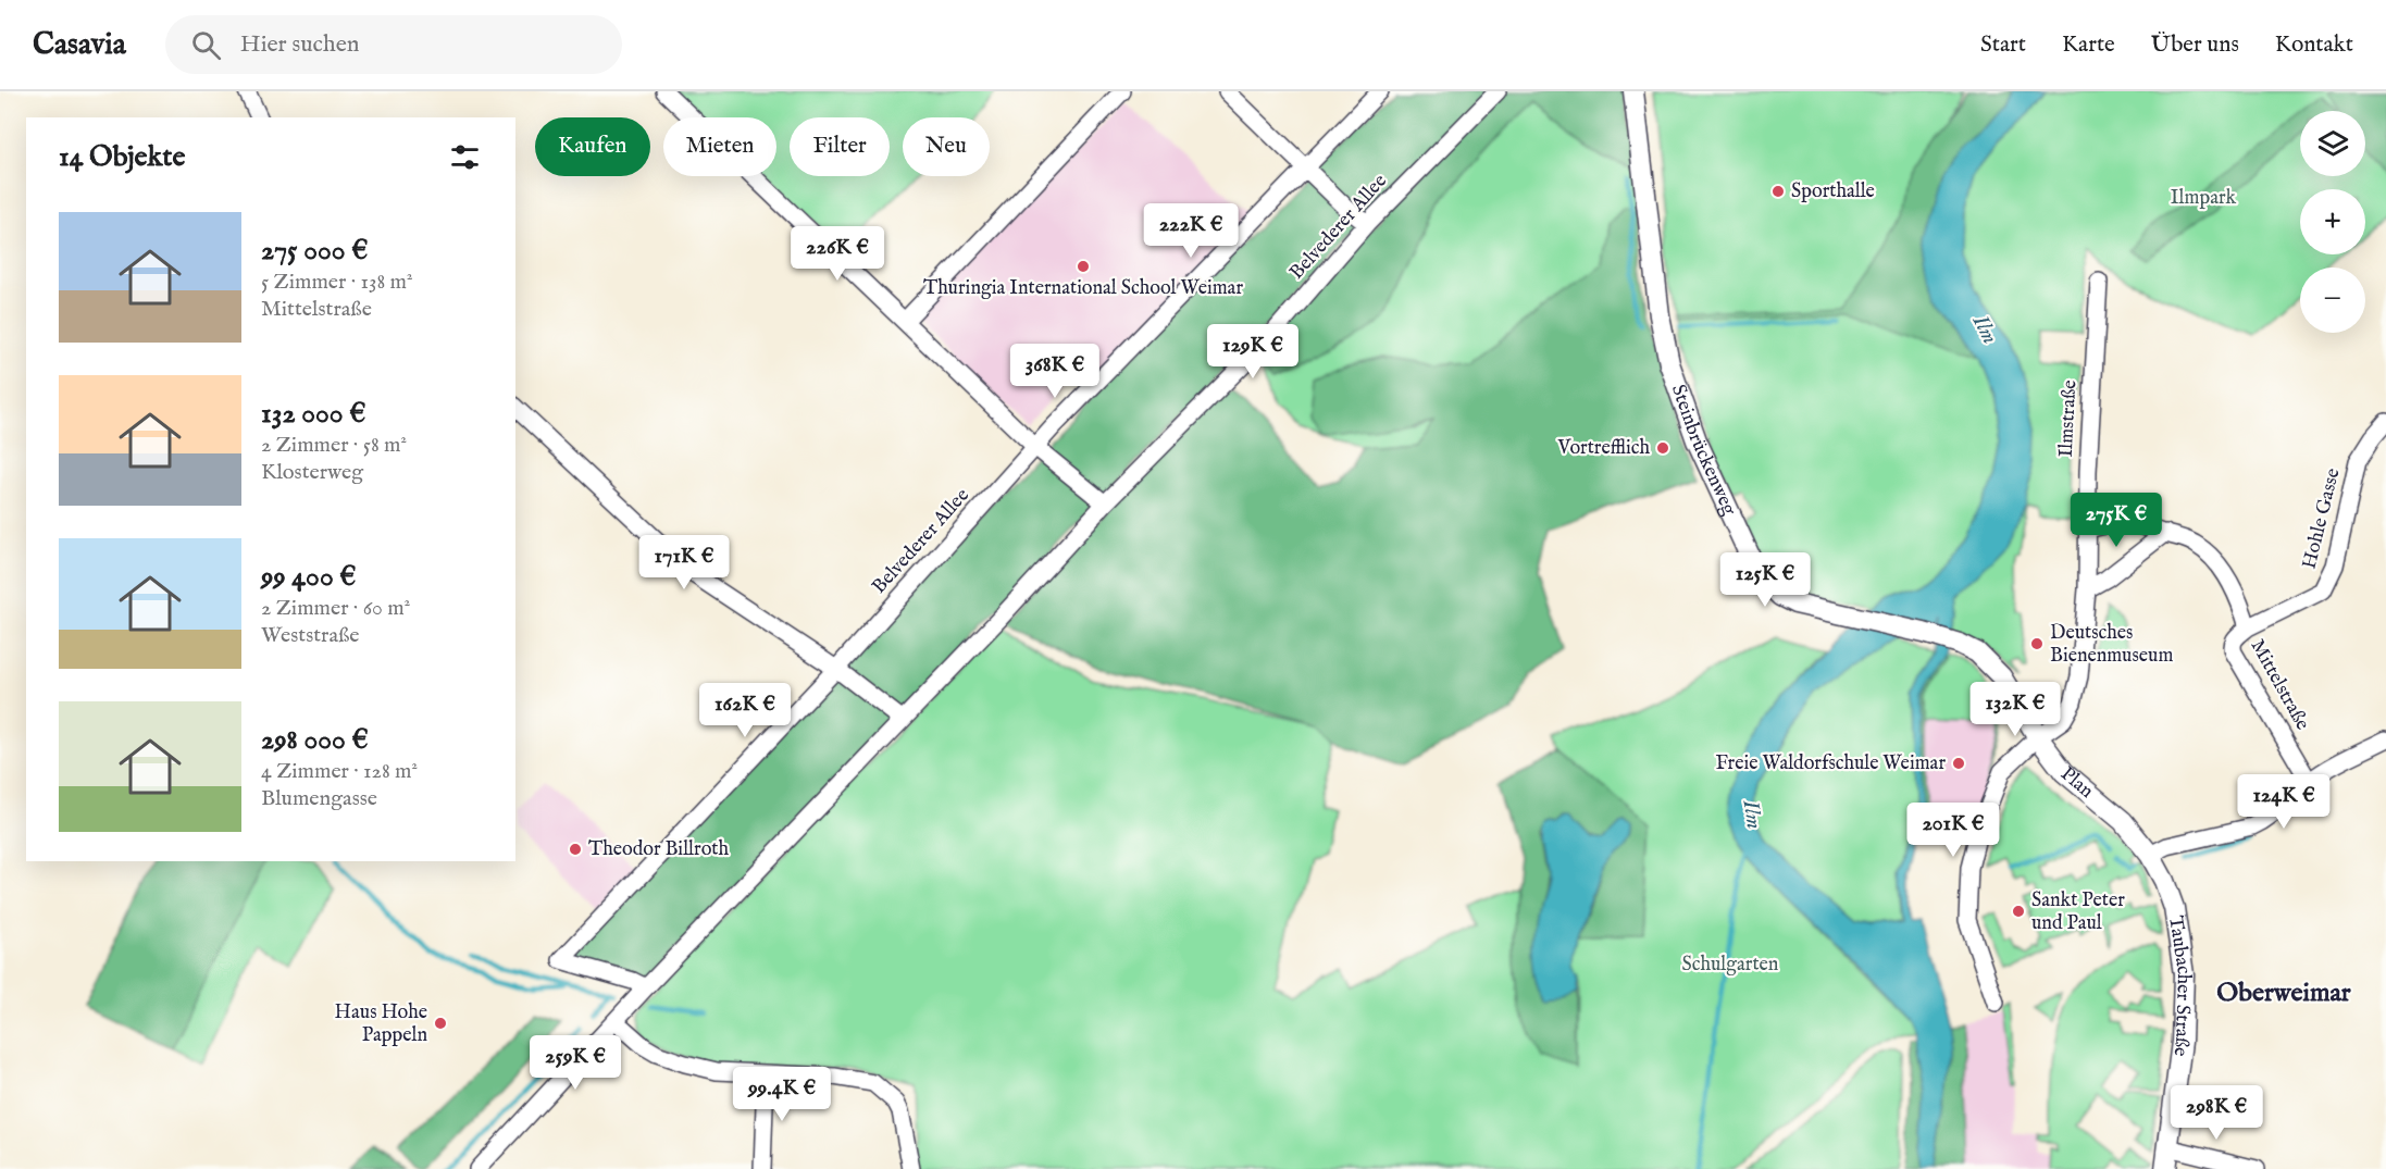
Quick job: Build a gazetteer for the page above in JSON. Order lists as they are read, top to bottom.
{
  "streets": {
    "street": [
      "Belvederer Allee",
      "Ilmstraße",
      "Steinbrückenweg",
      "Hohle Gasse",
      "Mittelstraße",
      "Plan",
      "Taubacher Straße"
    ]
  },
  "crossings": [
    ["Ilmstraße", "Mittelstraße"],
    ["Ilmstraße", "Plan"],
    ["Steinbrückenweg", "Plan"],
    ["Hohle Gasse", "Mittelstraße"],
    ["Plan", "Taubacher Straße"]
  ],
  "districts": ["Oberweimar"],
  "water": ["Ilm"],
  "parks": ["Ilmpark", "Schulgarten"],
  "places": [
    "Sporthalle",
    "Thuringia International School Weimar",
    "Vortrefflich",
    "Deutsches Bienenmuseum",
    "Freie Waldorfschule Weimar",
    "Theodor Billroth",
    "Sankt Peter und Paul",
    "Haus Hohe Pappeln"
  ],
  "page": {
    "header": "Casavia",
    "search": "Hier suchen",
    "nav": [
      "Start",
      "Karte",
      "Über uns",
      "Kontakt"
    ],
    "map_buttons": ["+", "−"],
    "chip": [
      "Kaufen",
      "Mieten",
      "Filter",
      "Neu"
    ],
    "heading": "14 Objekte",
    "list": [
      {
        "name": "275 000 €",
        "note": "5 Zimmer · 138 m² · Mittelstraße"
      },
      {
        "name": "132 000 €",
        "note": "2 Zimmer · 58 m² · Klosterweg"
      },
      {
        "name": "99 400 €",
        "note": "2 Zimmer · 60 m² · Weststraße"
      },
      {
        "name": "298 000 €",
        "note": "4 Zimmer · 128 m² · Blumengasse"
      }
    ],
    "price": [
      "222K €",
      "226K €",
      "129K €",
      "368K €",
      "275K €",
      "171K €",
      "125K €",
      "132K €",
      "162K €",
      "124K €",
      "201K €",
      "259K €",
      "99.4K €",
      "298K €"
    ]
  }
}
